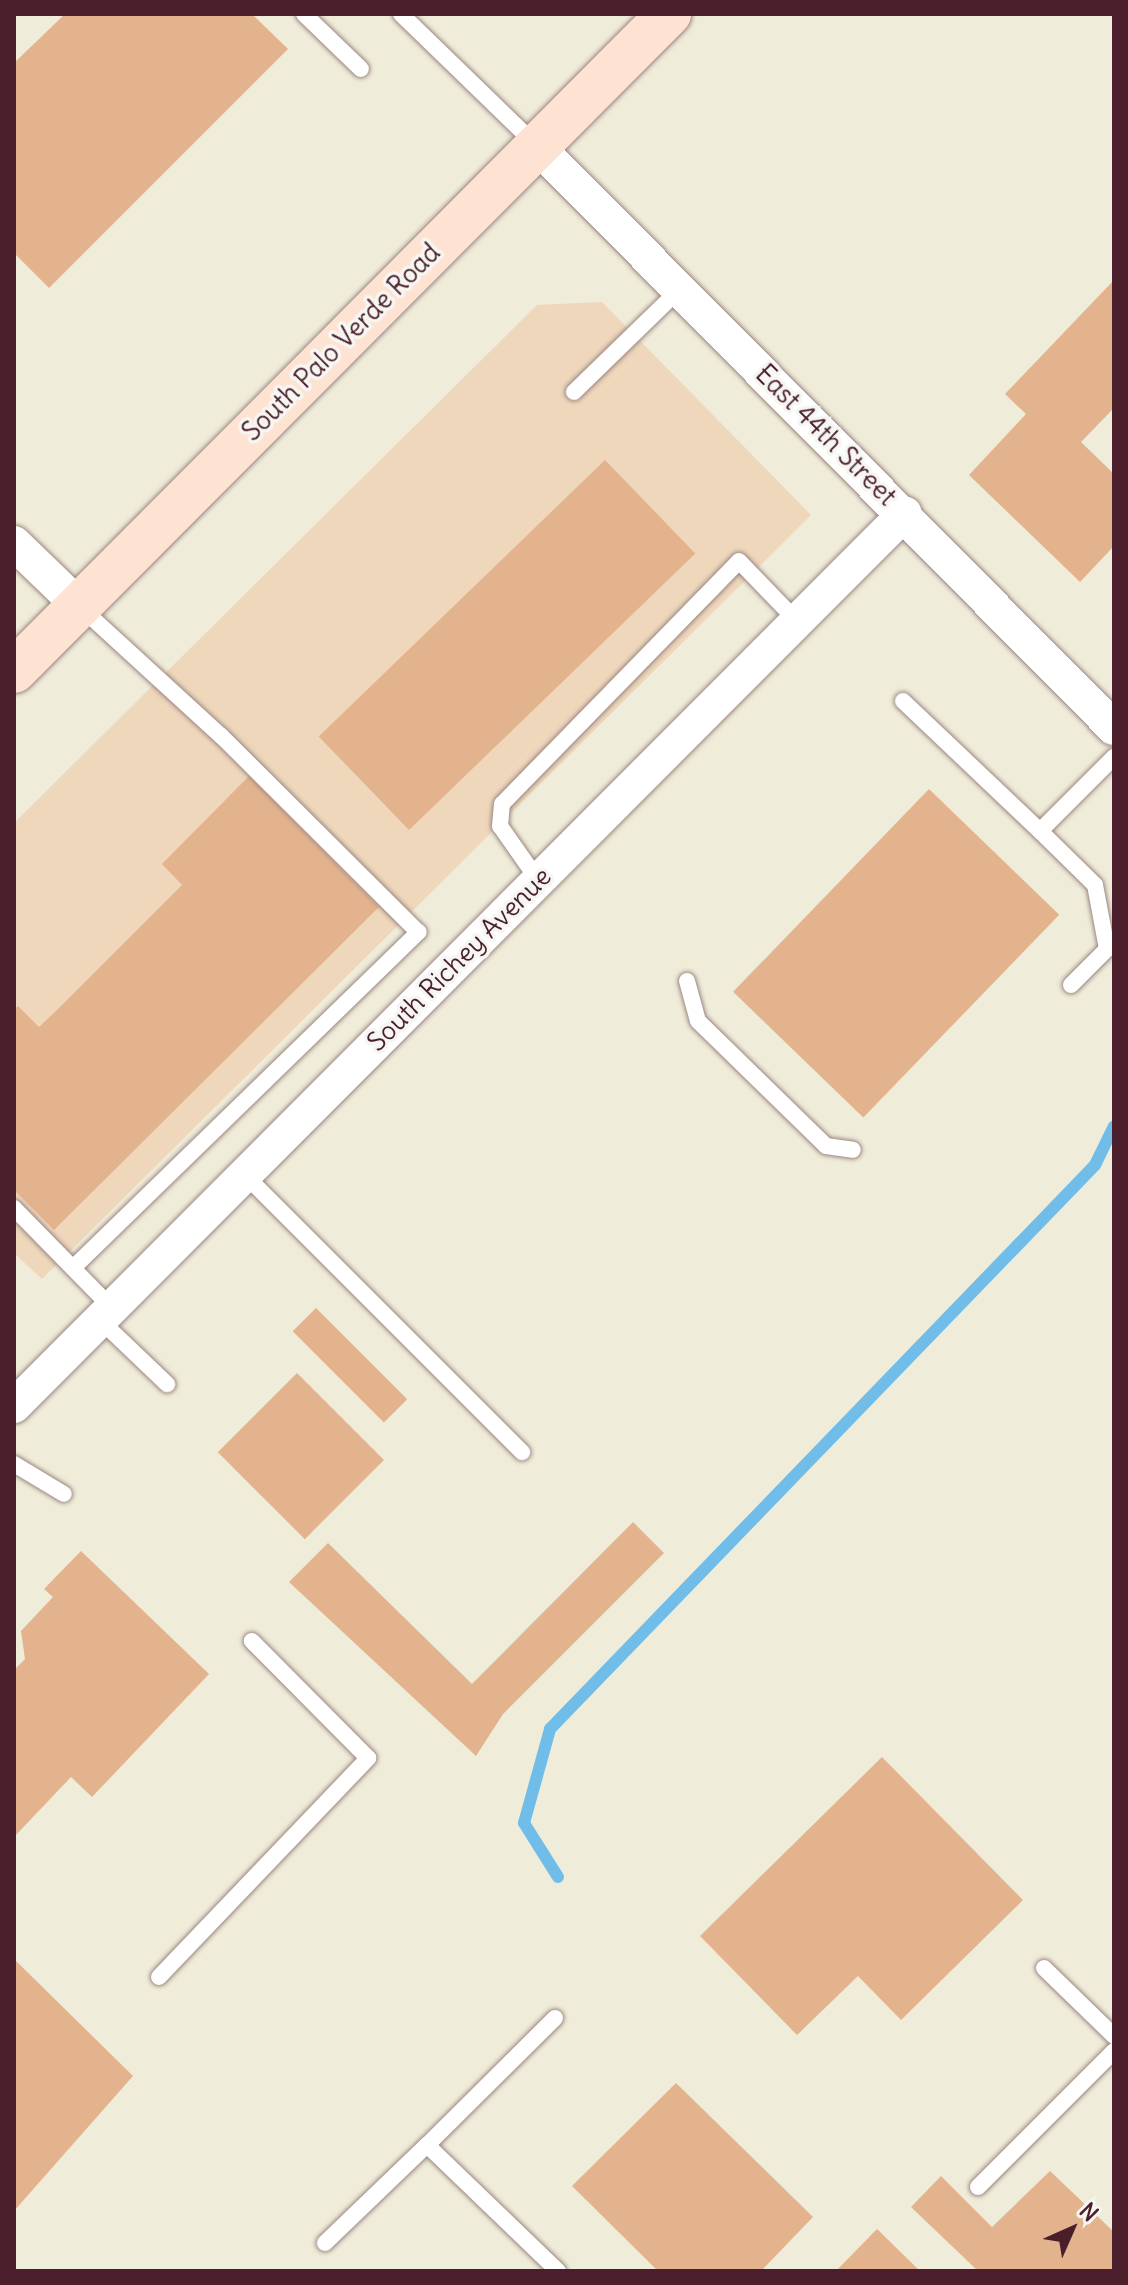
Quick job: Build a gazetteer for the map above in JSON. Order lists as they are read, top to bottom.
{
  "streets": {
    "main road": ["South Palo Verde Road"],
    "street": ["East 44th Street", "South Richey Avenue"]
  },
  "crossings": [
    ["South Palo Verde Road", "East 44th Street"],
    ["East 44th Street", "South Richey Avenue"]
  ],
  "north": "top right"
}
